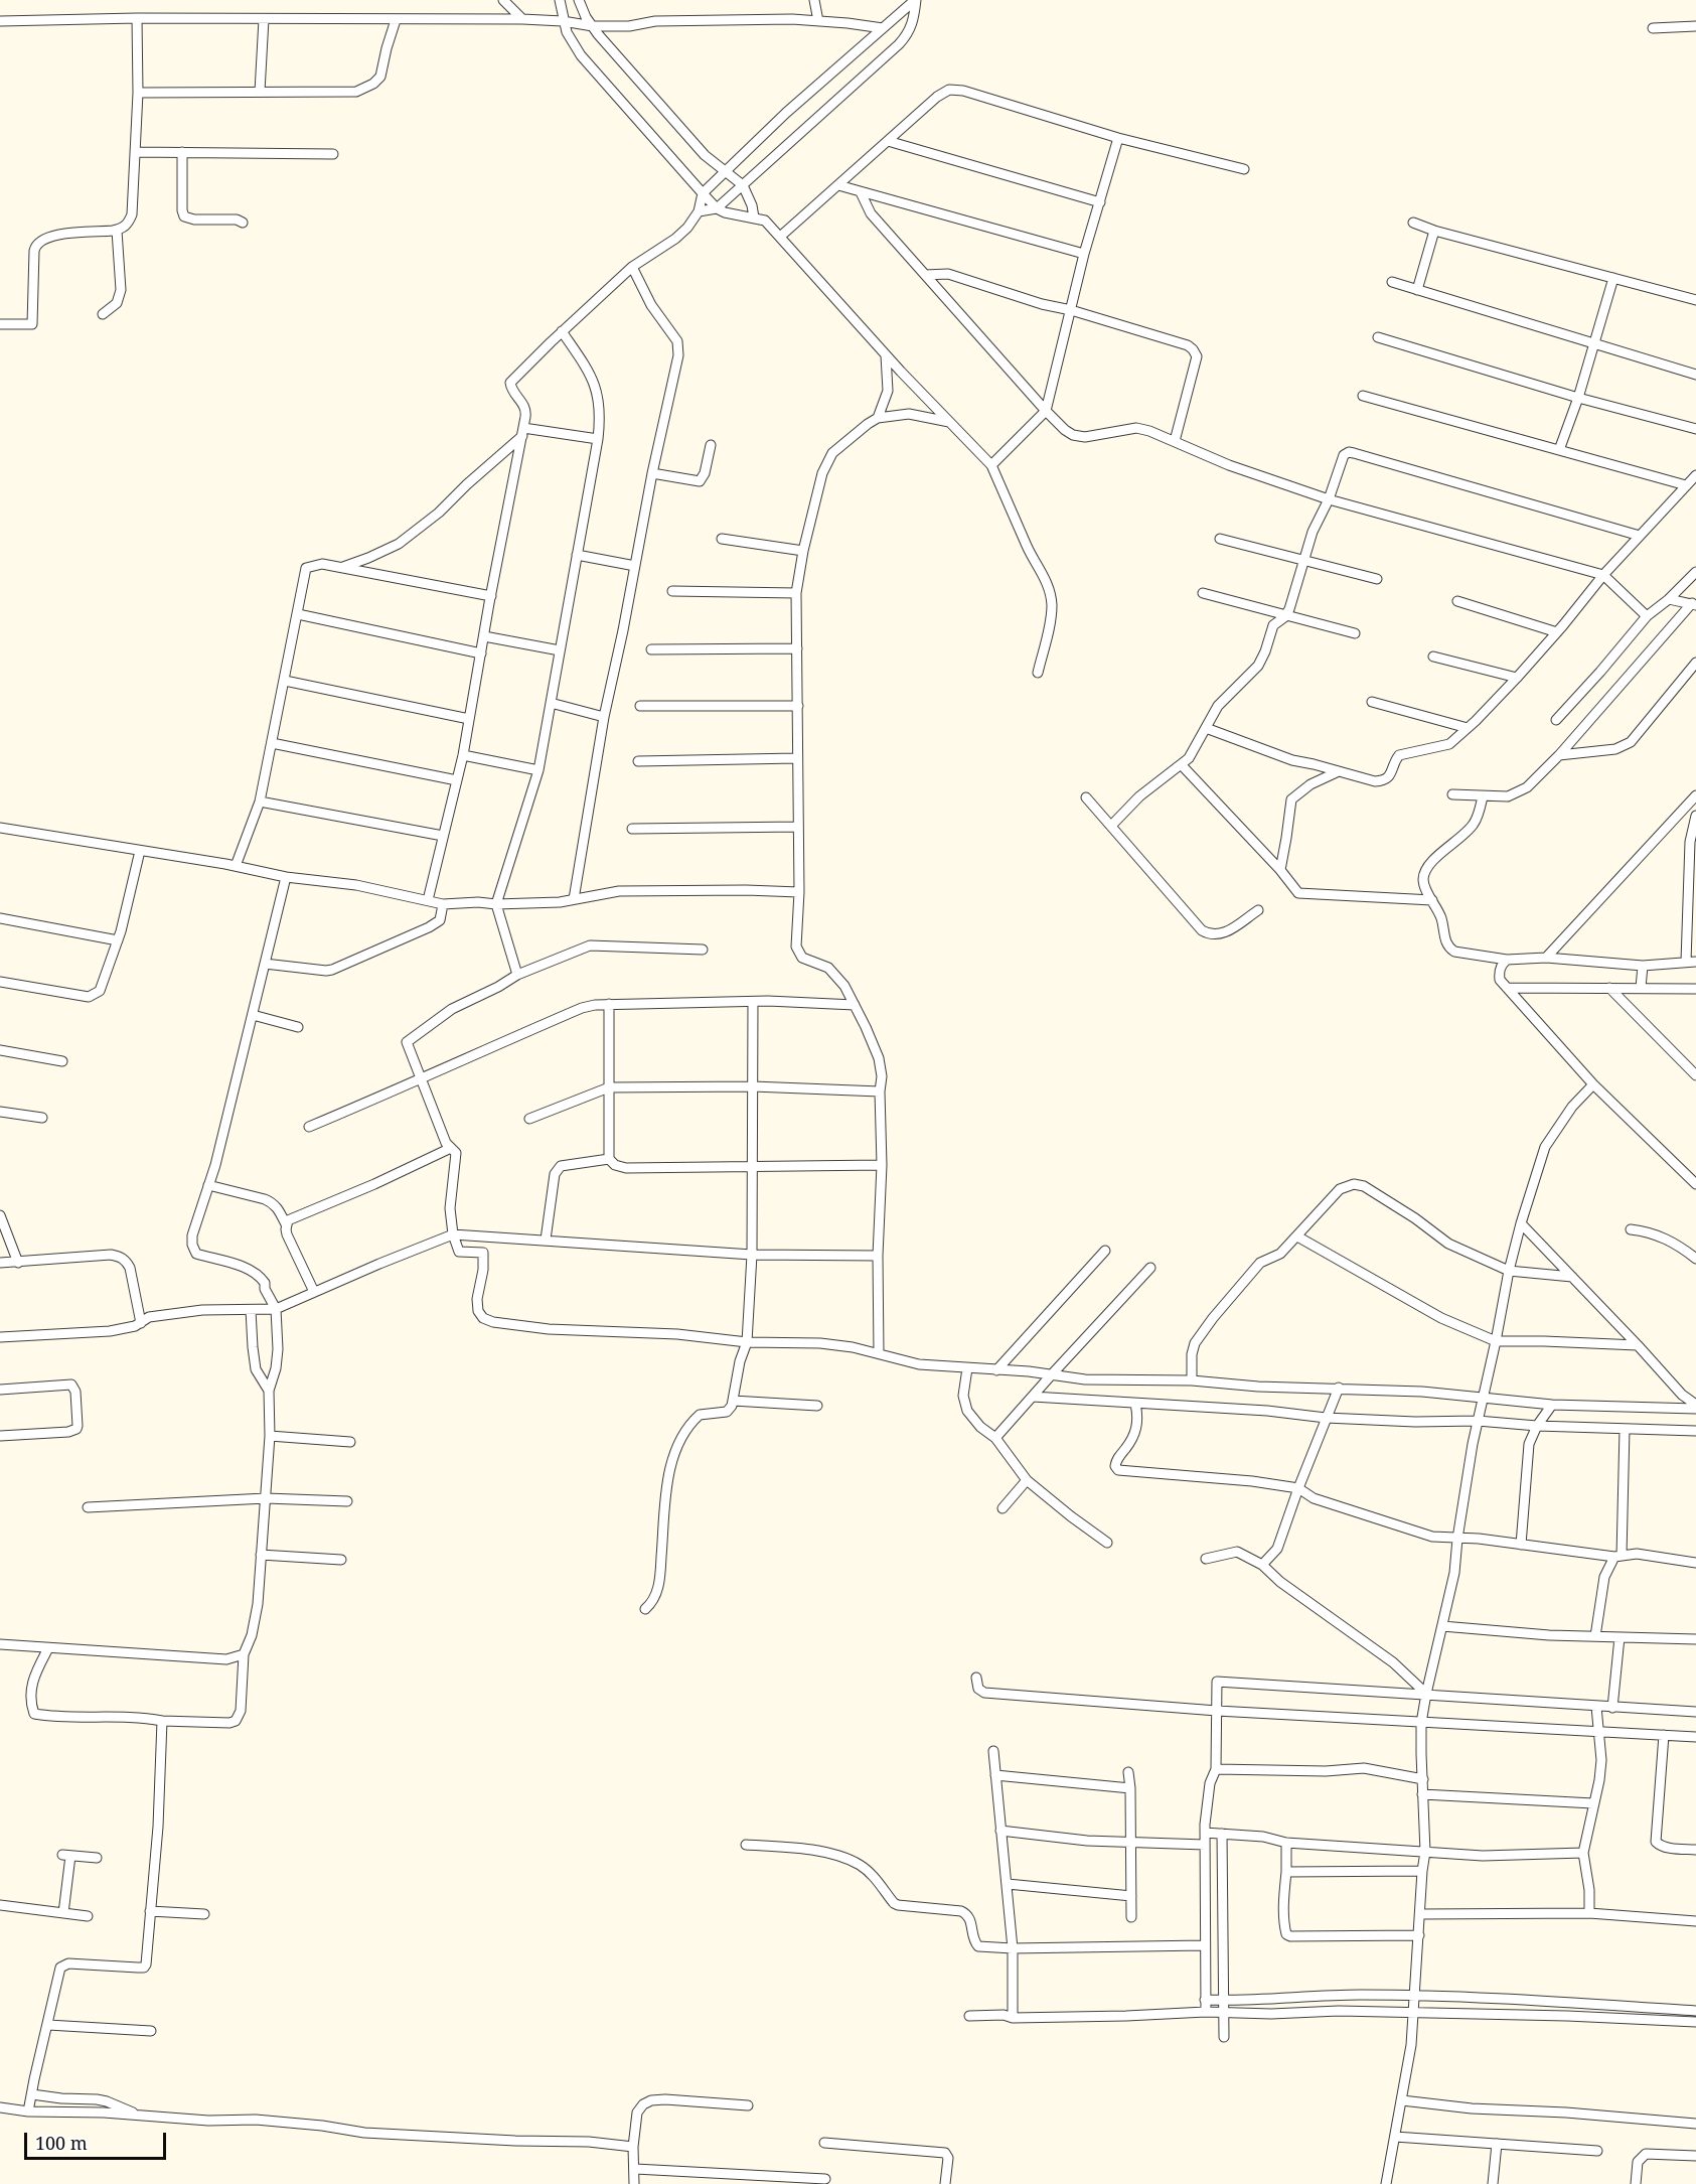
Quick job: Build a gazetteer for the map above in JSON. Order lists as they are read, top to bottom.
{
  "scale_bar": "100 m"
}
